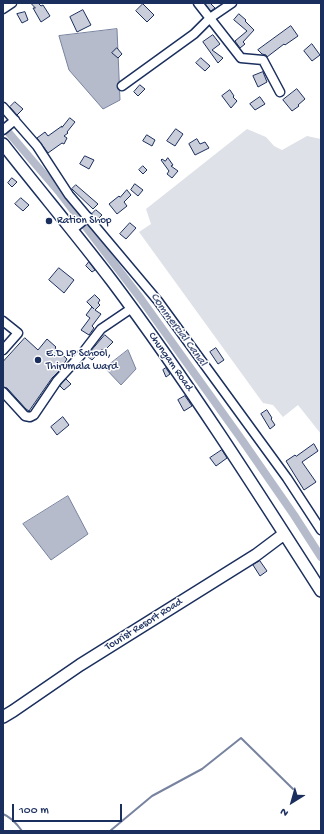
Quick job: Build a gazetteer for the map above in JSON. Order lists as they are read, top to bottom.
{
  "streets": {
    "main road": ["Chungam Road", "Tourist Resort Road"]
  },
  "crossings": [
    ["Chungam Road", "Tourist Resort Road"]
  ],
  "water": ["Commercial Canal"],
  "places": ["Ration Shop", "E.D LP School, Thirumala ward"],
  "scale_bar": "100 m",
  "north": "bottom left"
}
